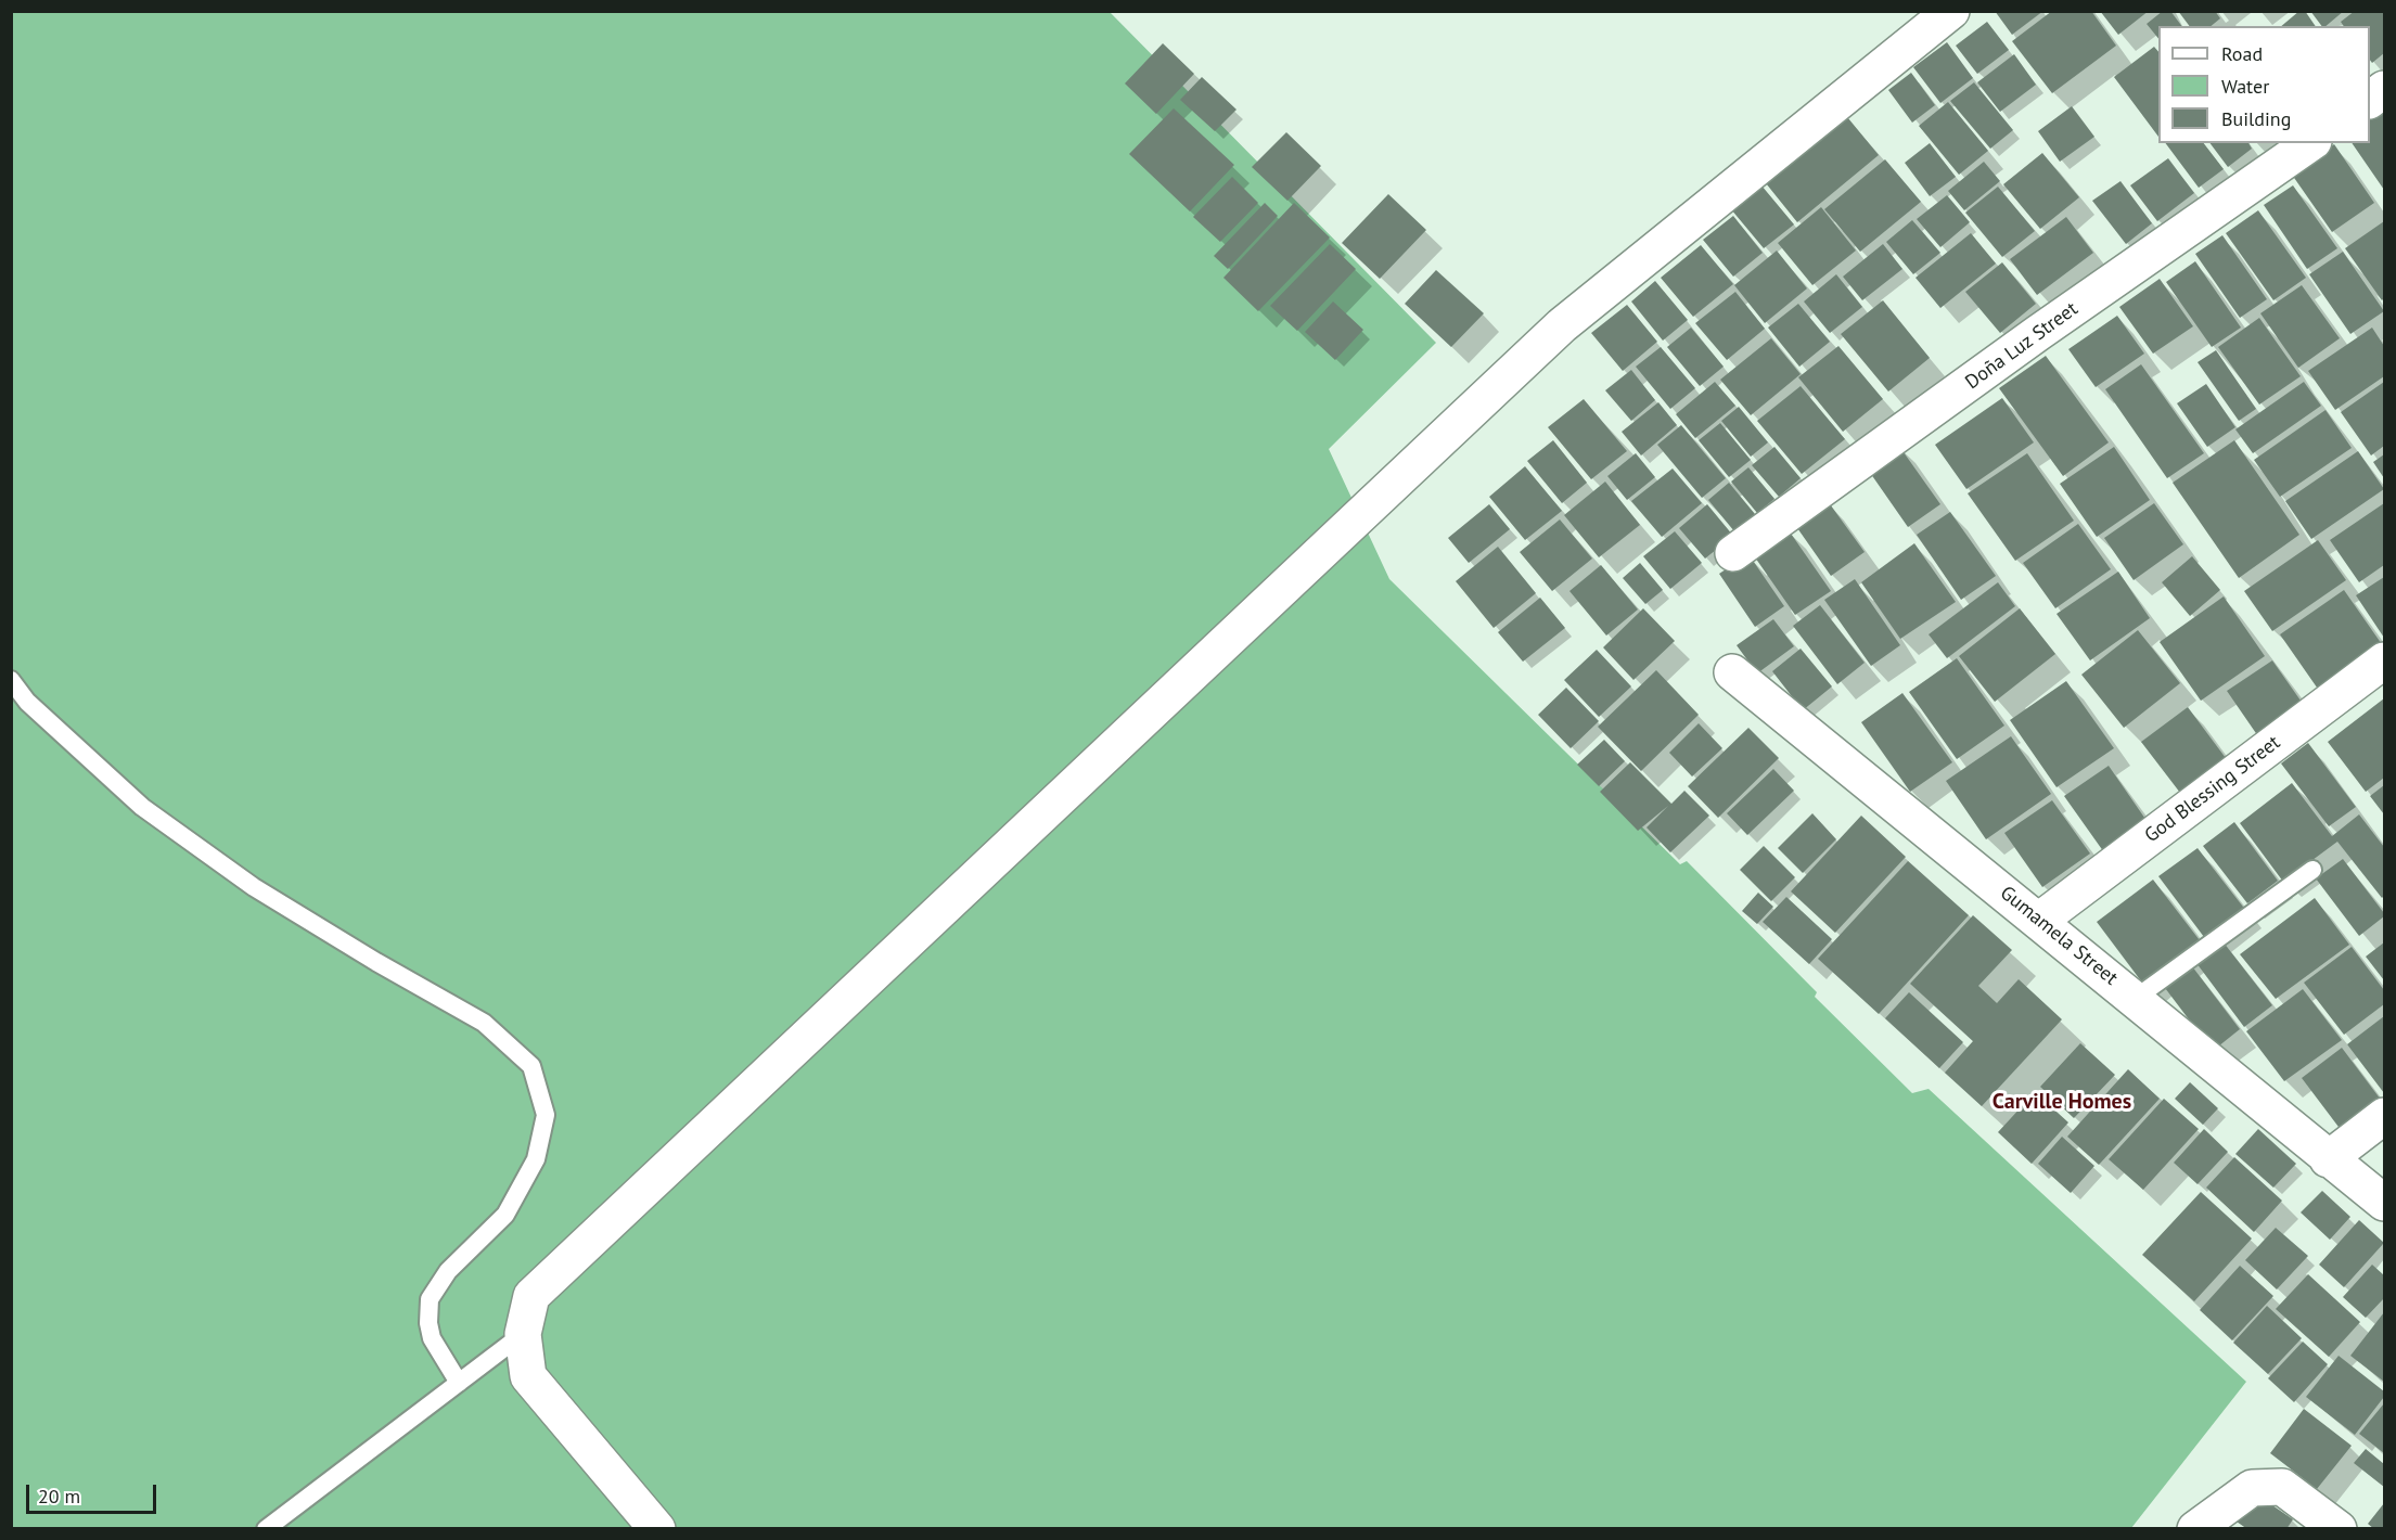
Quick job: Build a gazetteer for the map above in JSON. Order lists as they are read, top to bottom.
{
  "streets": {
    "street": ["Doña Luz Street", "God Blessing Street", "Gumamela Street"]
  },
  "crossings": [
    ["God Blessing Street", "Gumamela Street"]
  ],
  "districts": ["Carville Homes"],
  "legend": ["Road", "Water", "Building"],
  "scale_bar": "20 m"
}
